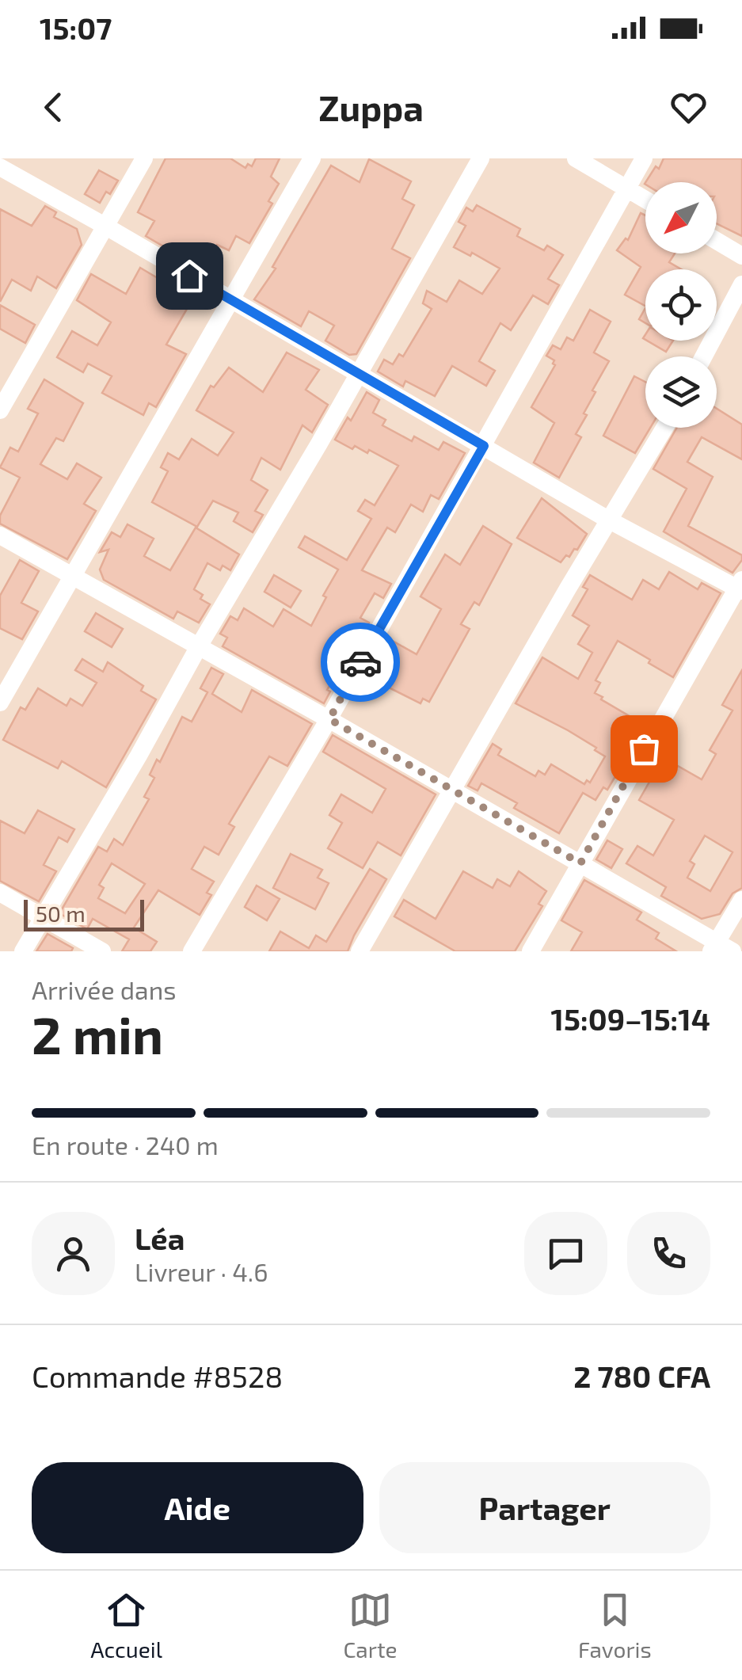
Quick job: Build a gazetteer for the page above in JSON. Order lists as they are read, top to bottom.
{
  "scale_bar": "50 m",
  "north": "bottom left",
  "page": {
    "status": "15:07",
    "header": "Zuppa",
    "scale": "50 m",
    "heading": ["2 min", "Arrivée dans", "15:09–15:14"],
    "panel": [
      "Léa",
      "Livreur · 4.6",
      "Commande #8528",
      "2 780 CFA"
    ],
    "bar": "En route · 240 m",
    "buttons": ["Aide", "Partager"],
    "tabs": ["Accueil", "Carte", "Favoris"]
  }
}
